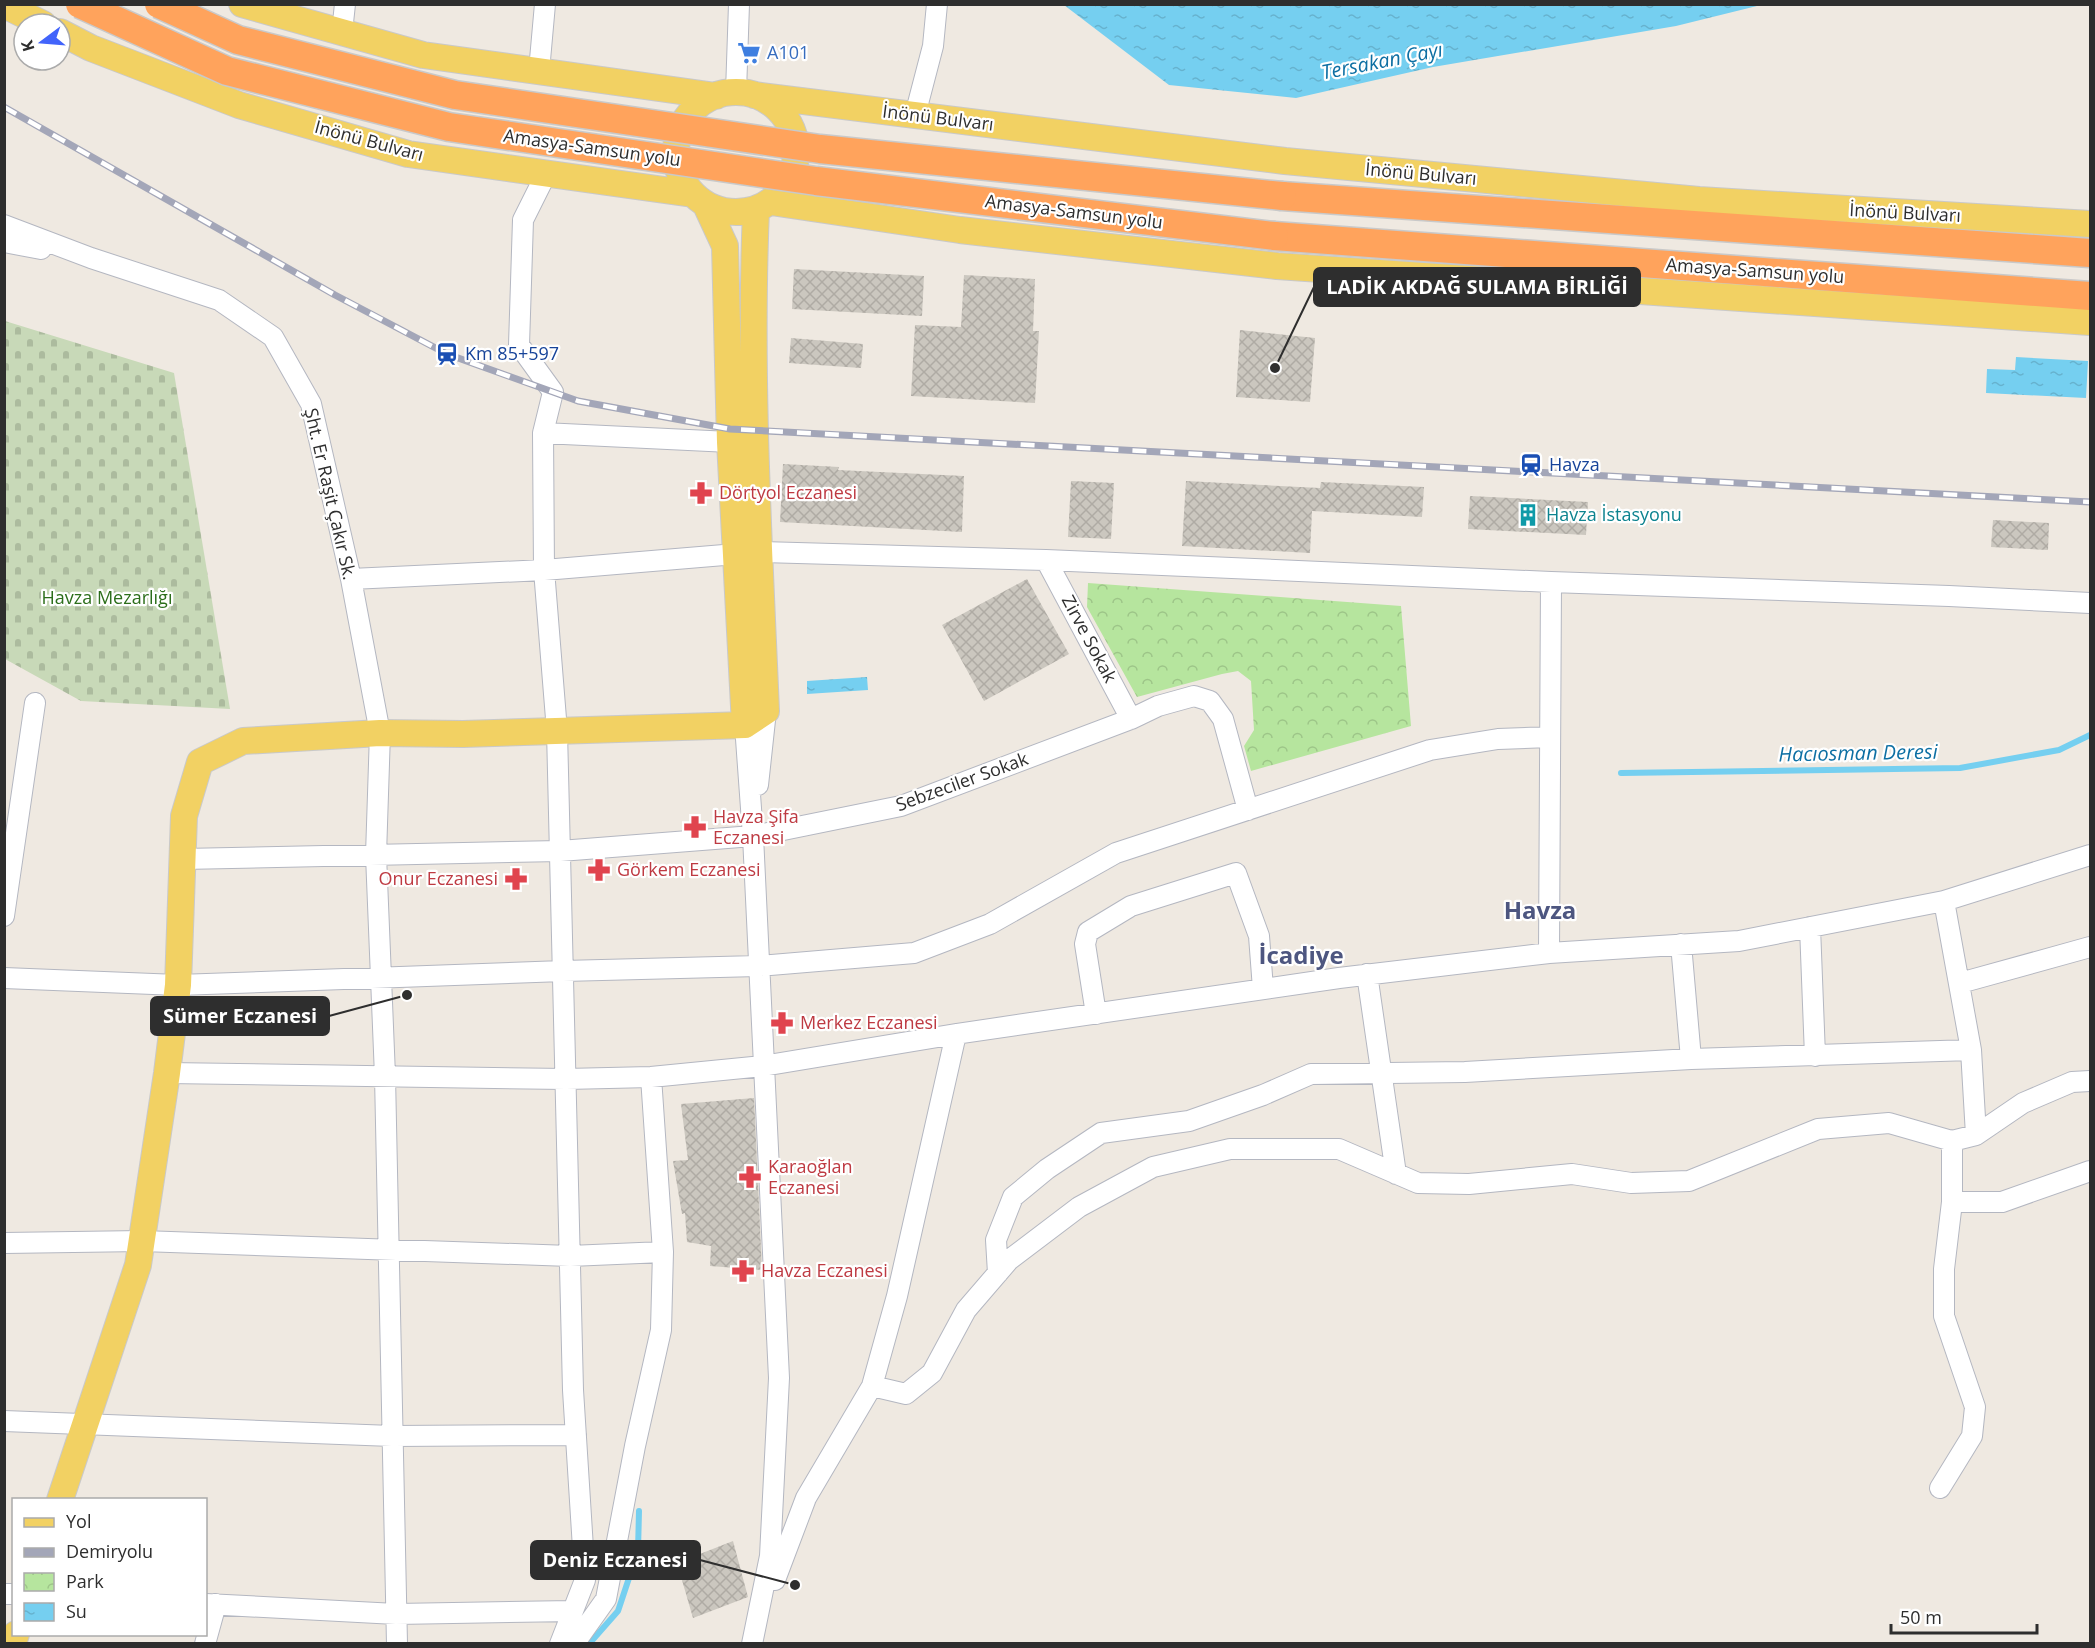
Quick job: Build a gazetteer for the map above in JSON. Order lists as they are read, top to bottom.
{
  "streets": {
    "highway": ["Amasya-Samsun yolu"],
    "main road": ["İnönü Bulvarı"],
    "street": ["Şht. Er Raşit Çakır Sk.", "Zirve Sokak", "Sebzeciler Sokak"]
  },
  "crossings": [
    ["Şht. Er Raşit Çakır Sk.", "Sebzeciler Sokak"],
    ["Zirve Sokak", "Sebzeciler Sokak"]
  ],
  "districts": ["Havza", "İcadiye"],
  "water": ["Tersakan Çayı", "Hacıosman Deresi"],
  "parks": ["Havza Mezarlığı"],
  "places": {
    "supermarket": ["A101"],
    "station": ["Km 85+597", "Havza"],
    "other": ["LADİK AKDAĞ SULAMA BİRLİĞİ", "Sümer Eczanesi", "Deniz Eczanesi"],
    "pharmacy": [
      "Dörtyol Eczanesi",
      "Havza Şifa Eczanesi",
      "Görkem Eczanesi",
      "Onur Eczanesi",
      "Merkez Eczanesi",
      "Karaoğlan Eczanesi",
      "Havza Eczanesi"
    ],
    "building": ["Havza İstasyonu"]
  },
  "legend": [
    "Yol",
    "Demiryolu",
    "Park",
    "Su"
  ],
  "scale_bar": "50 m",
  "north": "left"
}
